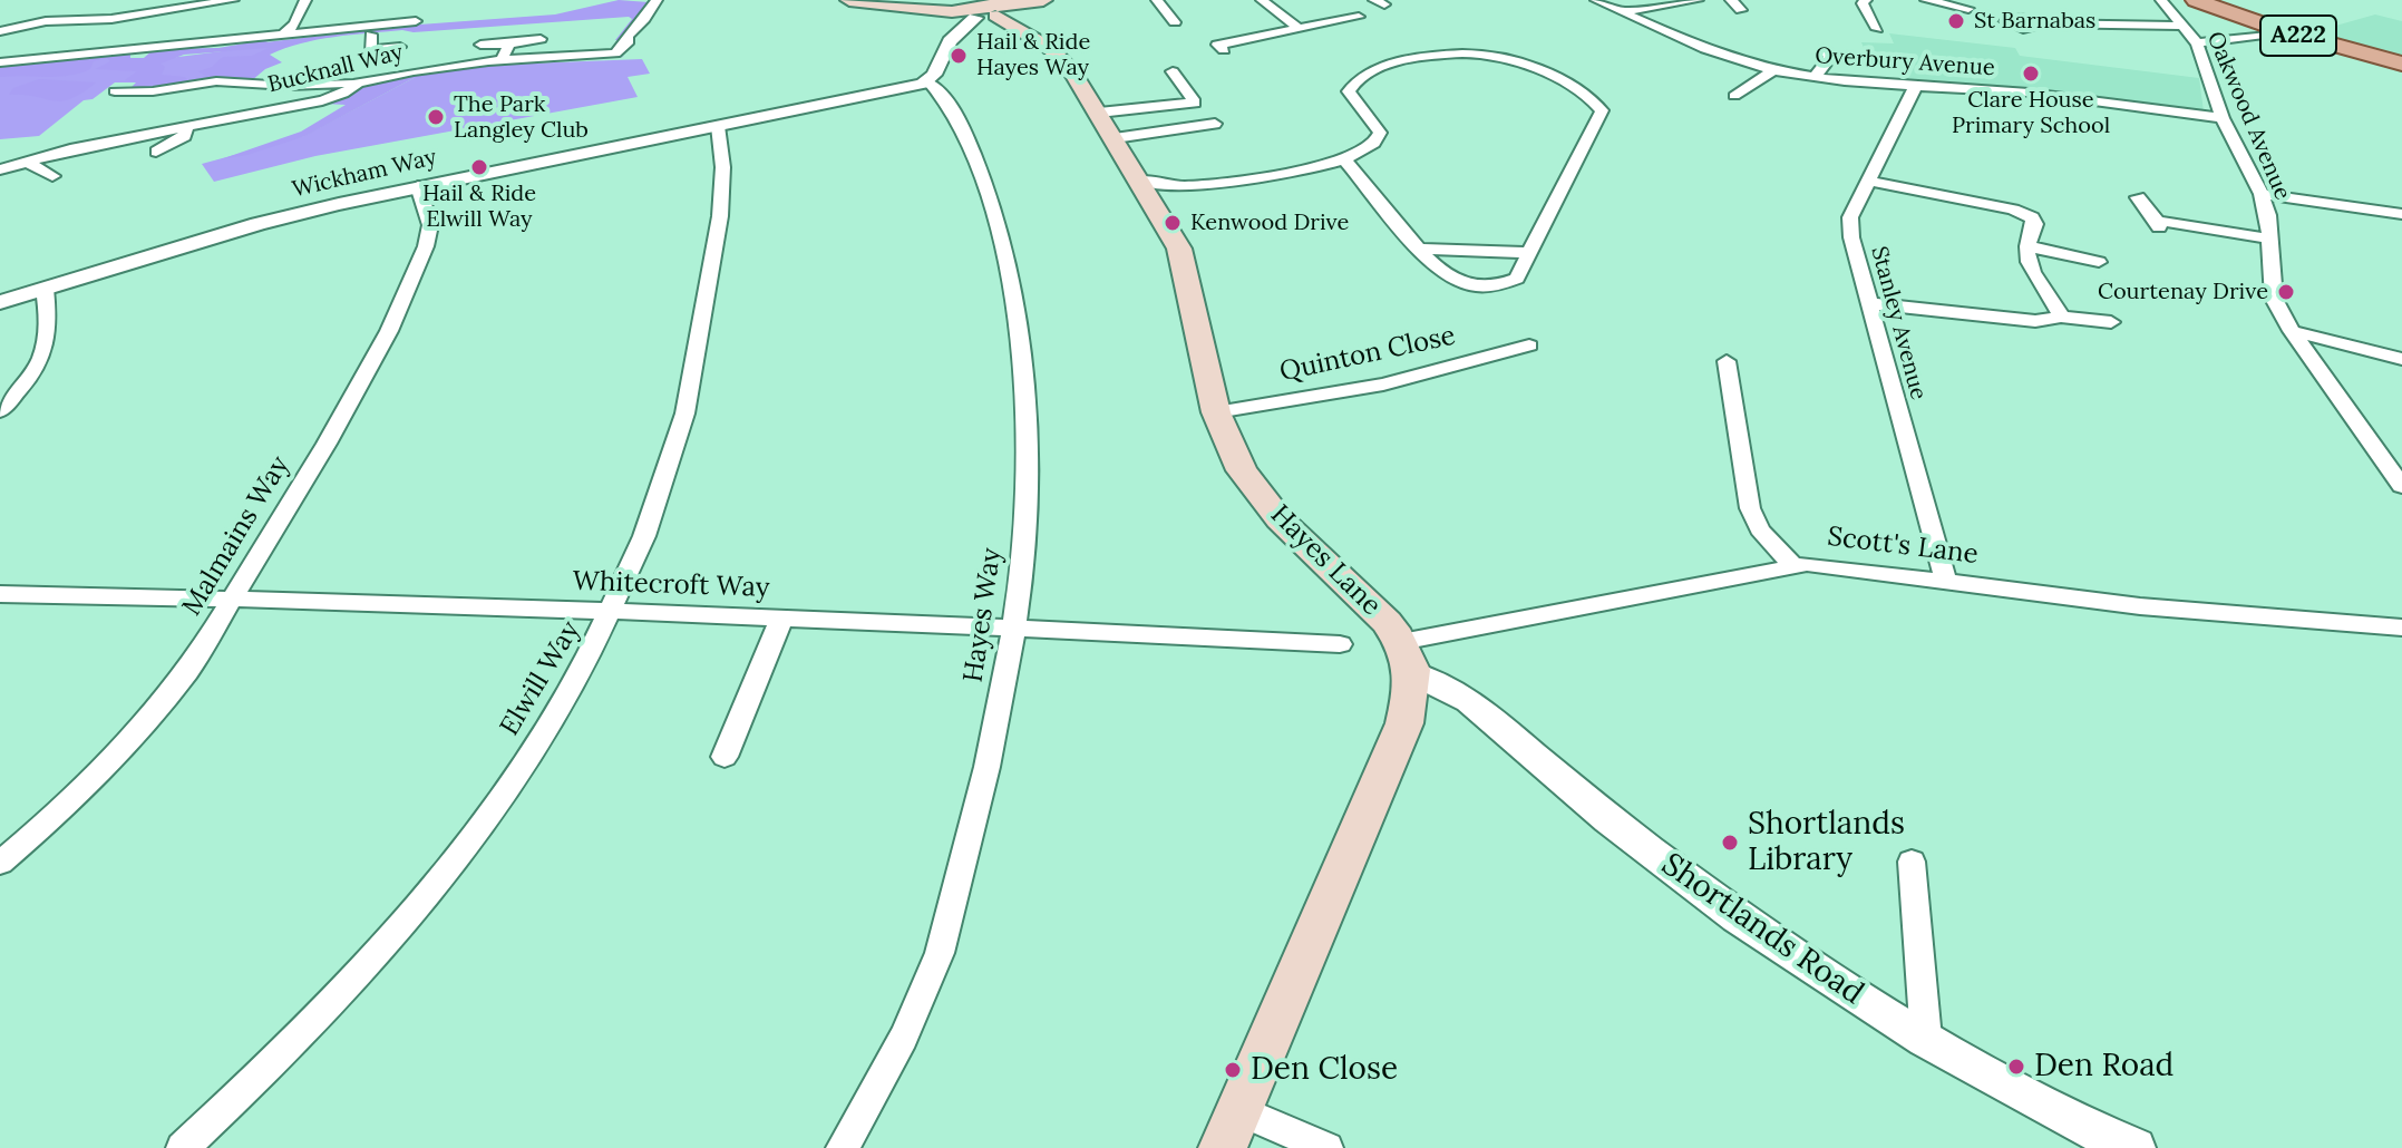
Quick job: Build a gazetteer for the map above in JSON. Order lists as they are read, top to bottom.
{
  "streets": {
    "main road": ["A222", "Hayes Lane"],
    "street": [
      "Overbury Avenue",
      "Bucknall Way",
      "Oakwood Avenue",
      "Wickham Way",
      "Stanley Avenue",
      "Quinton Close",
      "Malmains Way",
      "Scott's Lane",
      "Whitecroft Way",
      "Hayes Way",
      "Elwill Way",
      "Shortlands Road"
    ]
  },
  "crossings": [
    ["Overbury Avenue", "Oakwood Avenue"],
    ["Overbury Avenue", "Stanley Avenue"],
    ["Wickham Way", "Malmains Way"],
    ["Wickham Way", "Hayes Way"],
    ["Wickham Way", "Elwill Way"],
    ["Stanley Avenue", "Scott's Lane"],
    ["Quinton Close", "Hayes Lane"],
    ["Malmains Way", "Whitecroft Way"],
    ["Scott's Lane", "Hayes Lane"],
    ["Scott's Lane", "Shortlands Road"],
    ["Hayes Lane", "Shortlands Road"],
    ["Whitecroft Way", "Hayes Way"],
    ["Whitecroft Way", "Elwill Way"]
  ],
  "places": [
    "St Barnabas",
    "Hail & Ride Hayes Way",
    "Clare House Primary School",
    "The Park Langley Club",
    "Hail & Ride Elwill Way",
    "Kenwood Drive",
    "Courtenay Drive",
    "Shortlands Library",
    "Den Road",
    "Den Close"
  ]
}
